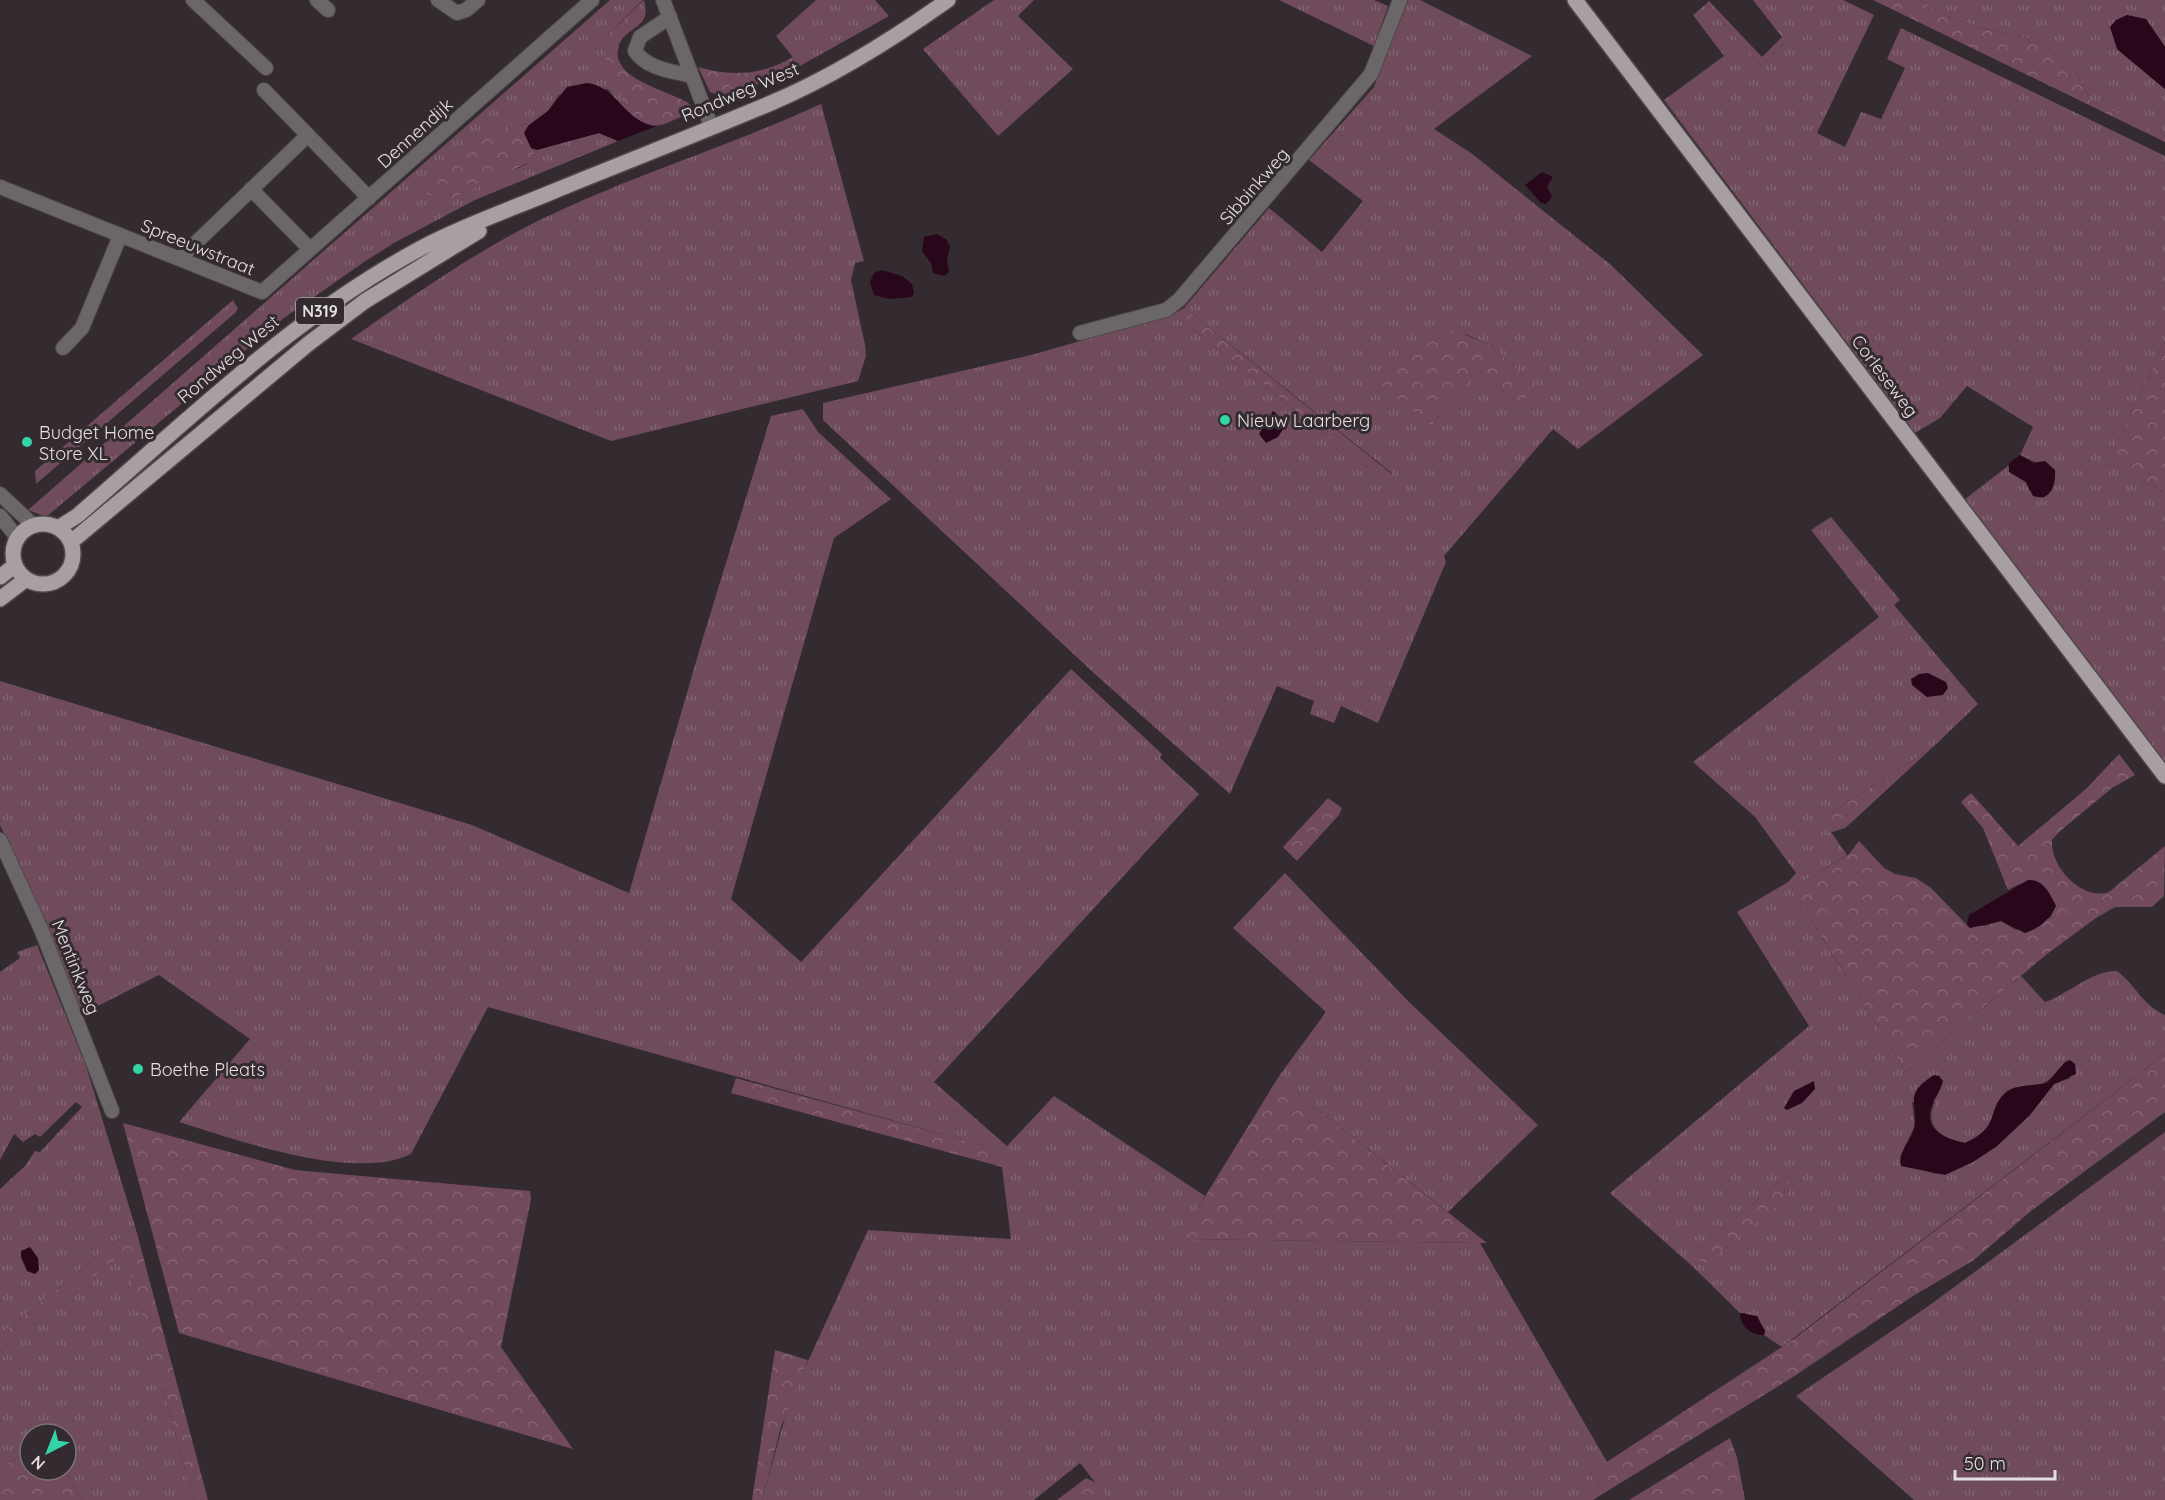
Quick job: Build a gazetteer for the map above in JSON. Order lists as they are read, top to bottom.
{
  "streets": {
    "main road": ["Rondweg West", "N319", "Corleseweg"],
    "street": [
      "Dennendijk",
      "Sibbinkweg",
      "Spreeuwstraat",
      "Mentinkweg"
    ]
  },
  "crossings": [
    ["Dennendijk", "Spreeuwstraat"]
  ],
  "places": ["Nieuw Laarberg", "Budget Home Store XL", "Boethe Pleats"],
  "scale_bar": "50 m",
  "north": "bottom left"
}
